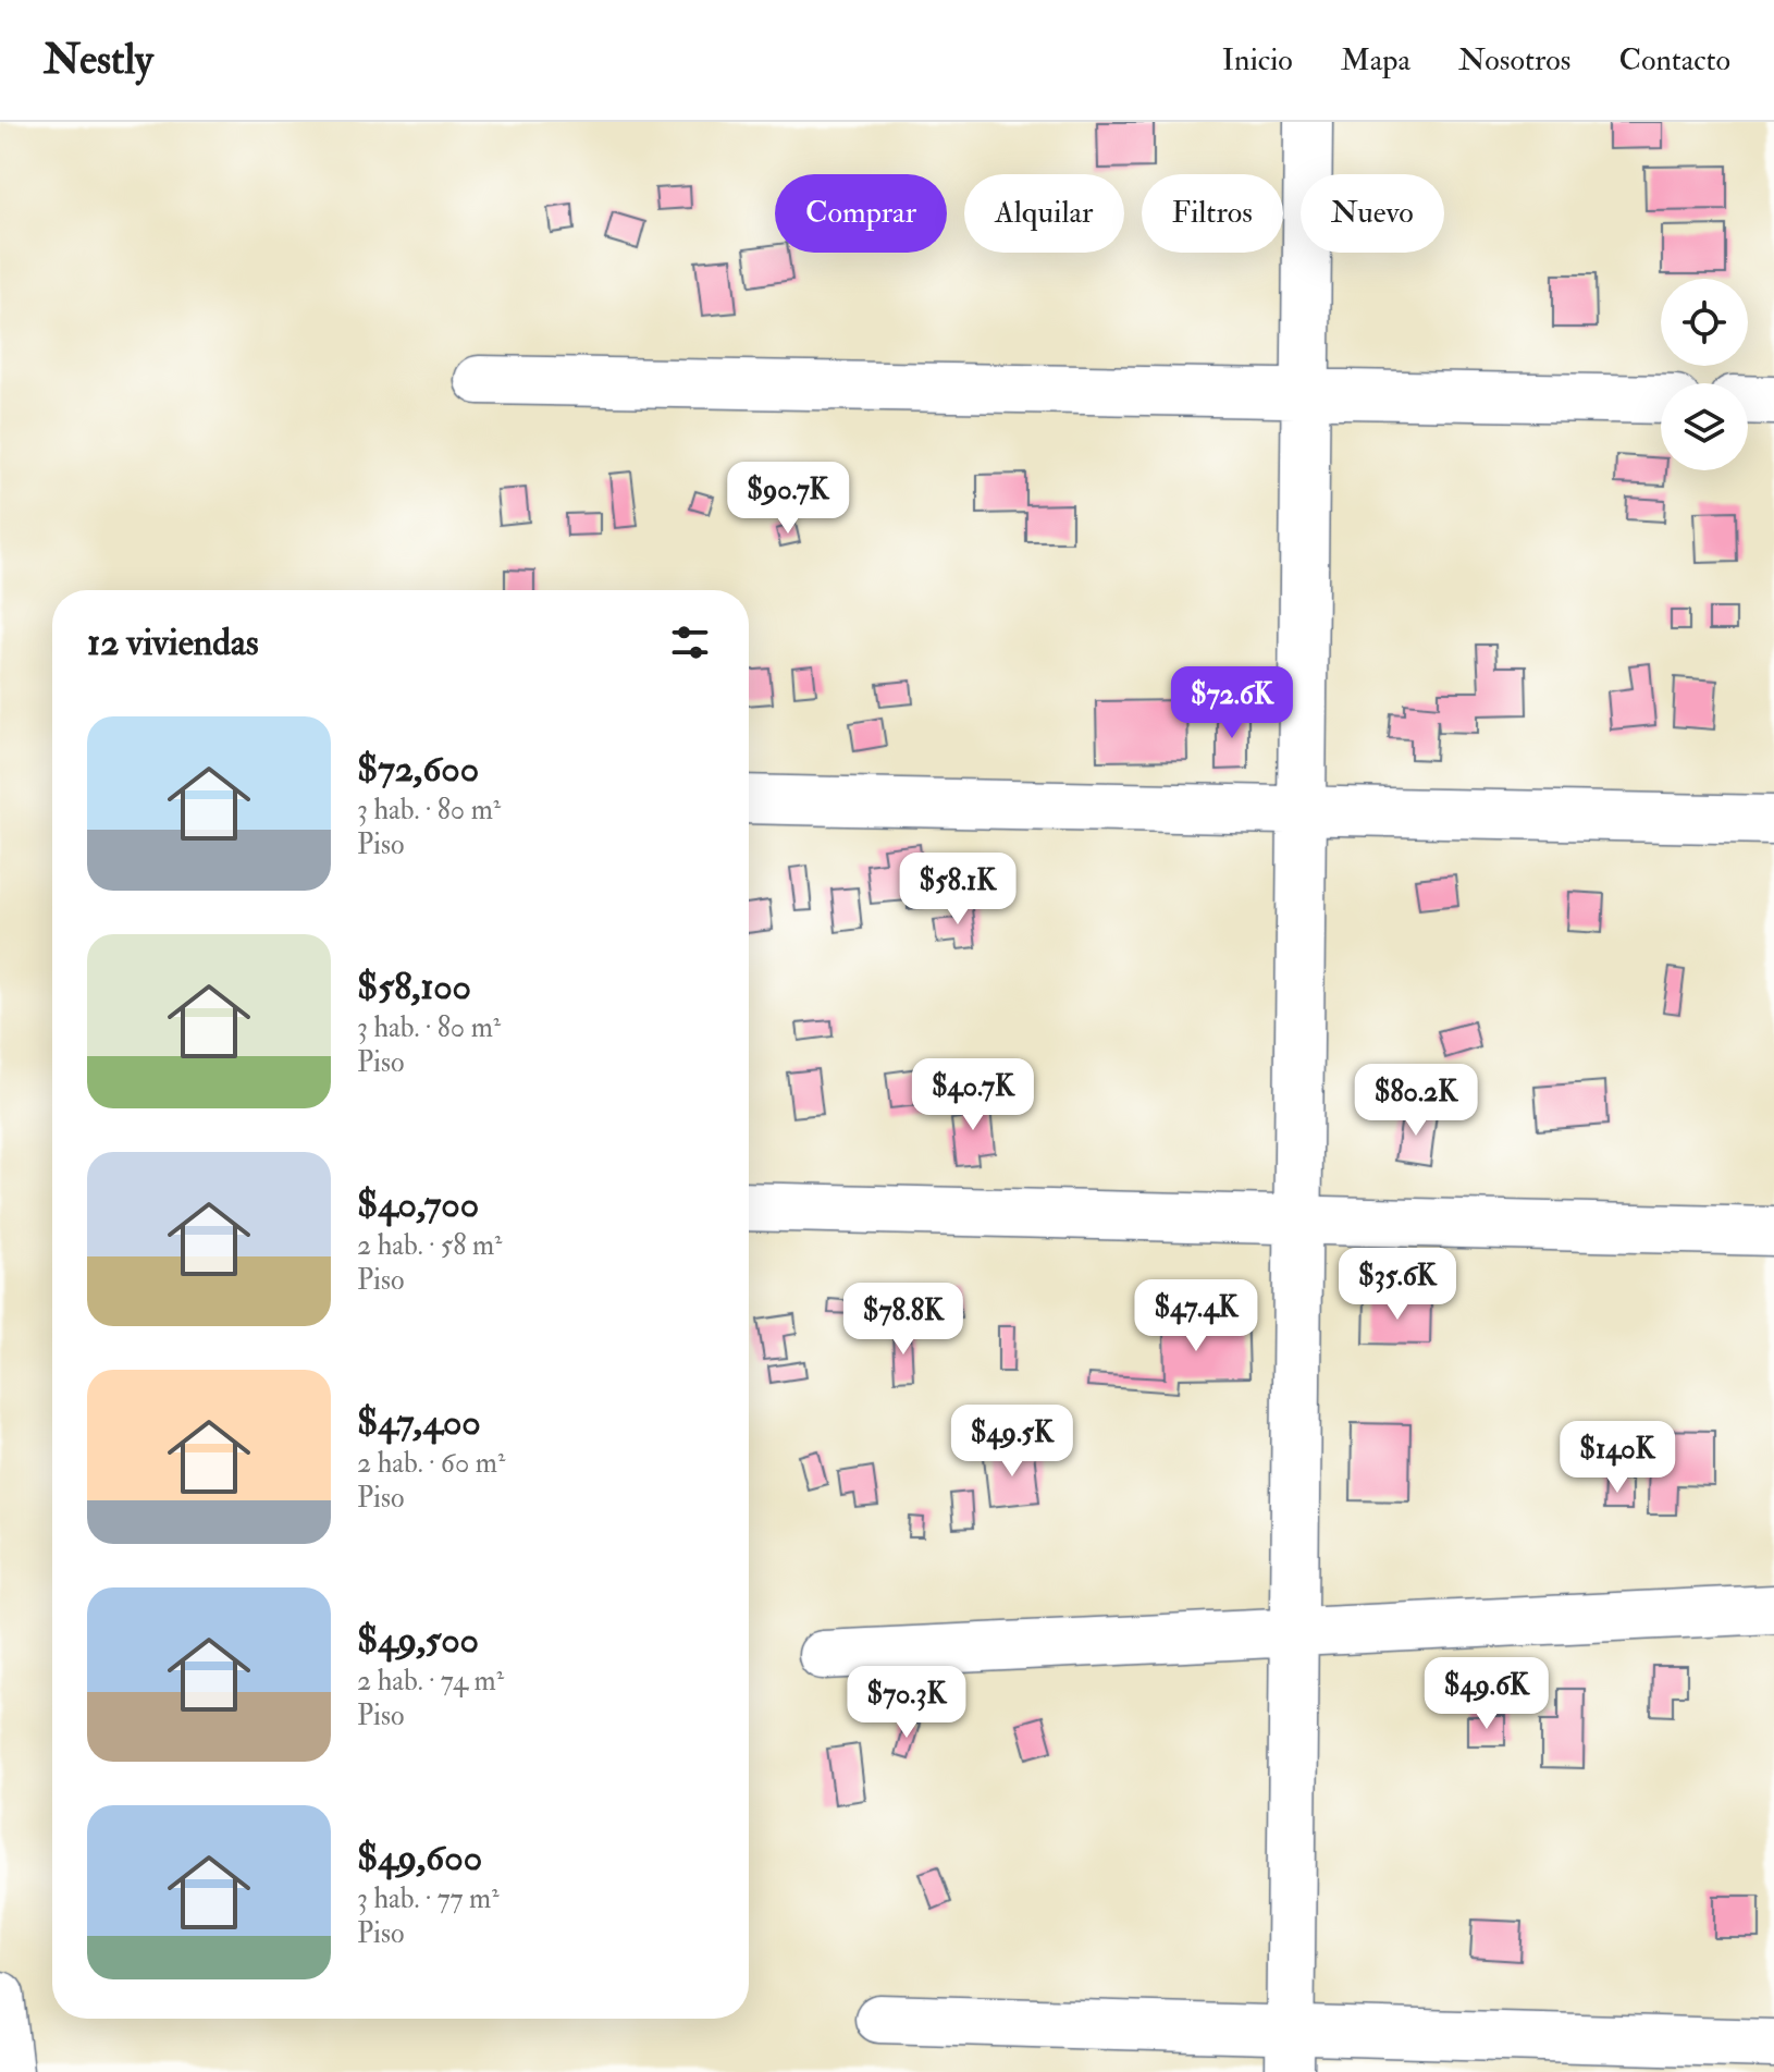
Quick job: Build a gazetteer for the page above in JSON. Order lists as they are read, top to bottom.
{
  "page": {
    "header": "Nestly",
    "nav": [
      "Inicio",
      "Mapa",
      "Nosotros",
      "Contacto"
    ],
    "chip": [
      "Comprar",
      "Alquilar",
      "Filtros",
      "Nuevo"
    ],
    "price": [
      "$90.7K",
      "$72.6K",
      "$58.1K",
      "$40.7K",
      "$80.2K",
      "$35.6K",
      "$47.4K",
      "$78.8K",
      "$49.5K",
      "$140K",
      "$49.6K",
      "$70.3K"
    ],
    "heading": "12 viviendas",
    "list": [
      {
        "name": "$72,600",
        "note": "3 hab. · 80 m² · Piso"
      },
      {
        "name": "$58,100",
        "note": "3 hab. · 80 m² · Piso"
      },
      {
        "name": "$40,700",
        "note": "2 hab. · 58 m² · Piso"
      },
      {
        "name": "$47,400",
        "note": "2 hab. · 60 m² · Piso"
      },
      {
        "name": "$49,500",
        "note": "2 hab. · 74 m² · Piso"
      },
      {
        "name": "$49,600",
        "note": "3 hab. · 77 m² · Piso"
      }
    ]
  }
}
